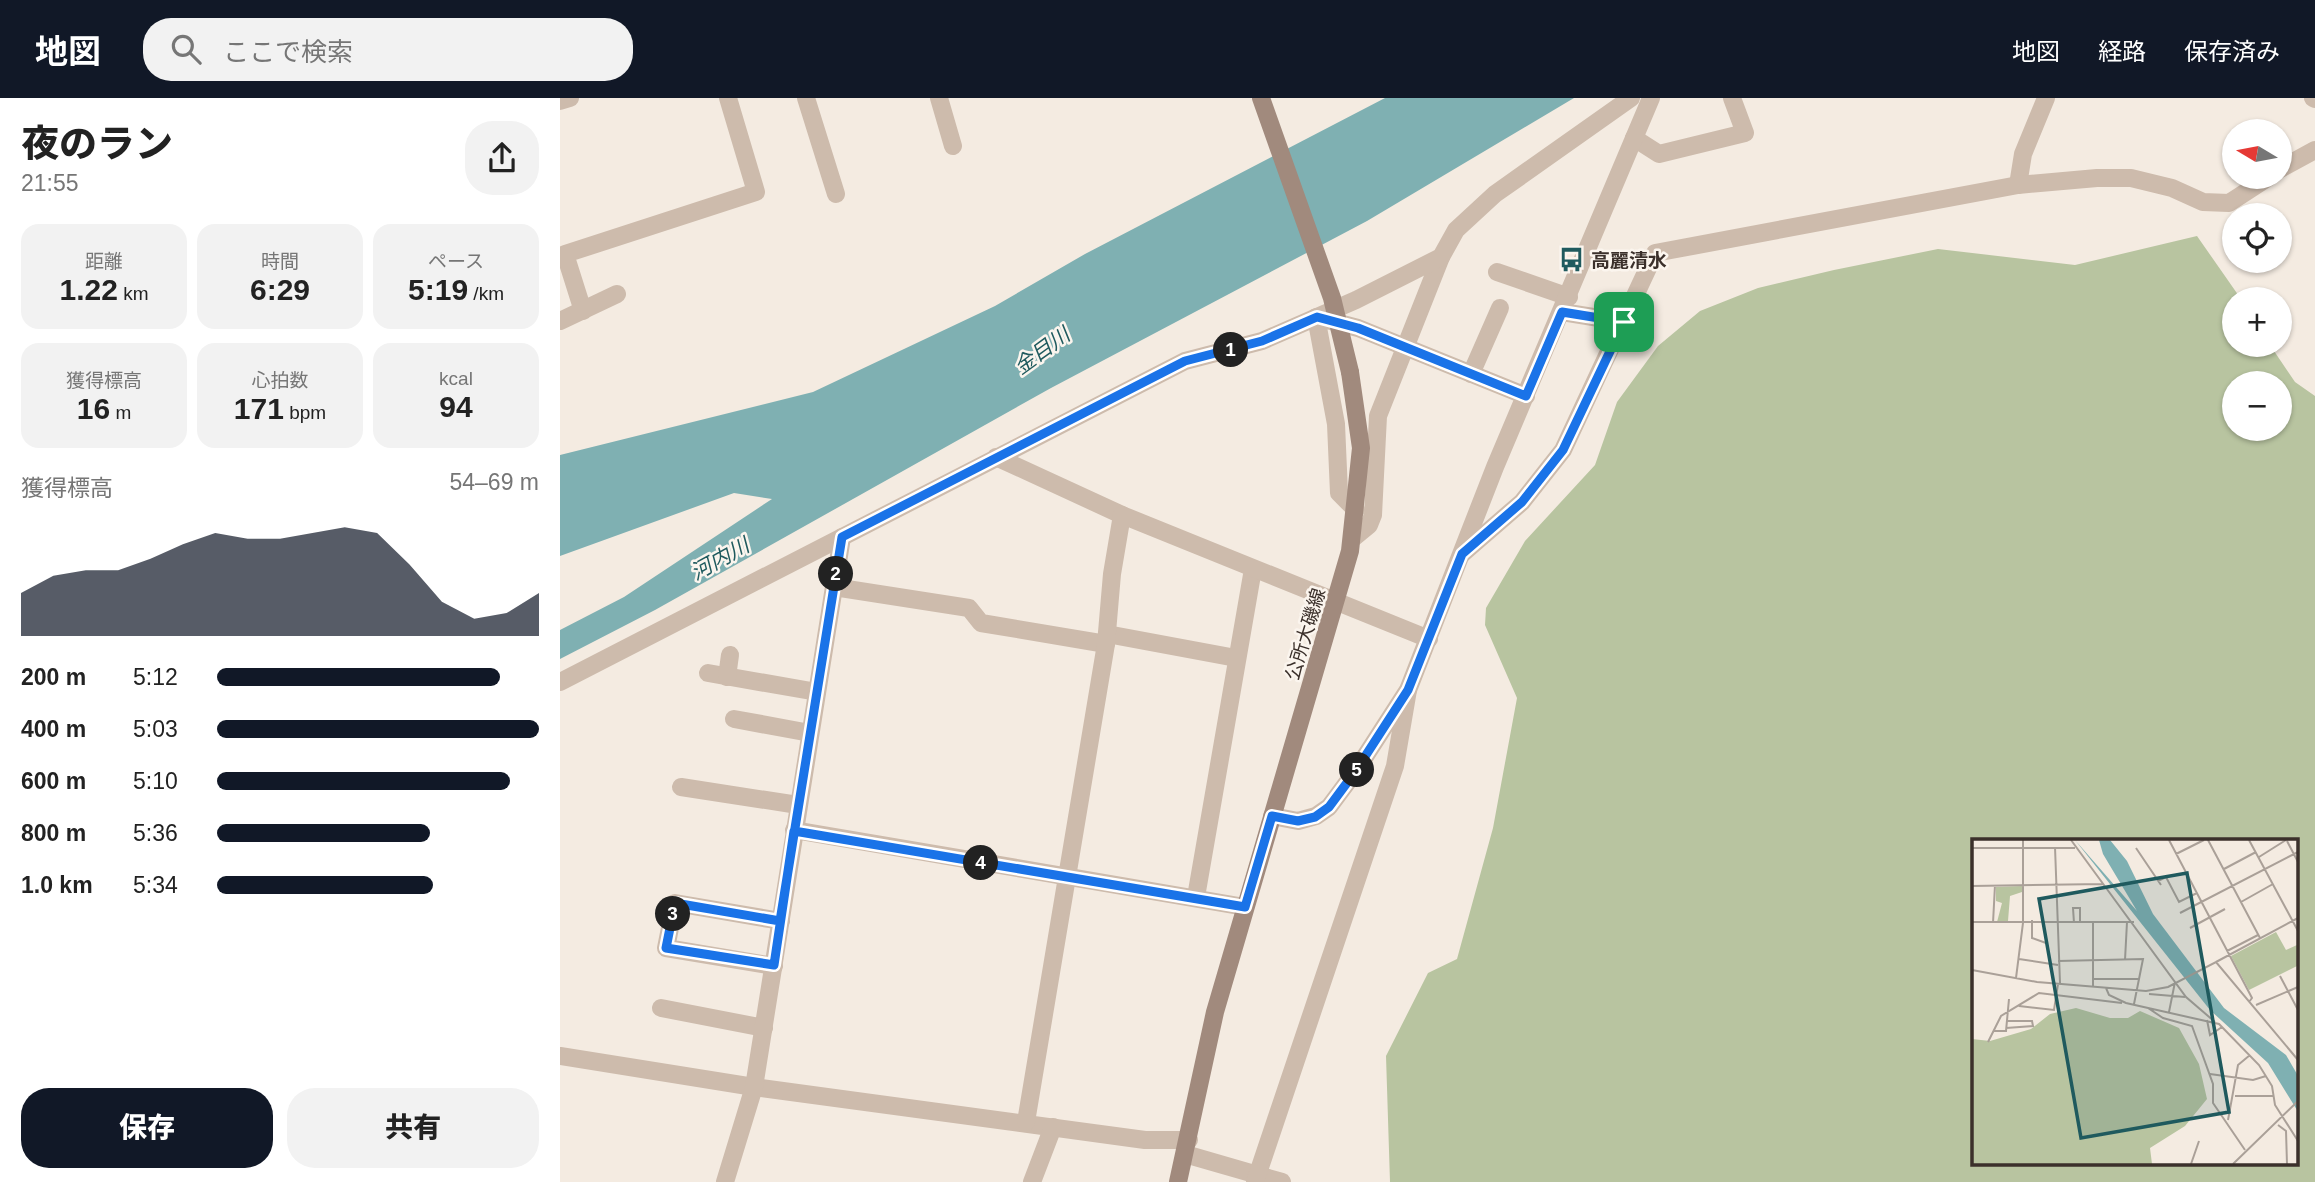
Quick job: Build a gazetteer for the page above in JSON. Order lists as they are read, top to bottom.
{
  "streets": {
    "main road": ["公所大磯線"]
  },
  "water": ["金目川", "河内川"],
  "places": {
    "bus stop": ["高麗清水"]
  },
  "north": "left",
  "page": {
    "header": "地図",
    "search": "ここで検索",
    "nav": ["地図", "経路", "保存済み"],
    "heading": ["夜のラン", "21:55"],
    "map_buttons": ["+", "−"],
    "stats": [
      ["距離", "1.22 km"],
      ["時間", "6:29"],
      ["ペース", "5:19 /km"],
      ["獲得標高", "16 m"],
      ["心拍数", "171 bpm"],
      ["kcal", "94"]
    ],
    "pins": [
      "1",
      "2",
      "5",
      "4",
      "3"
    ],
    "chart": ["獲得標高", "54–69 m"],
    "list": [
      {
        "name": "200 m",
        "note": "5:12"
      },
      {
        "name": "400 m",
        "note": "5:03"
      },
      {
        "name": "600 m",
        "note": "5:10"
      },
      {
        "name": "800 m",
        "note": "5:36"
      },
      {
        "name": "1.0 km",
        "note": "5:34"
      }
    ],
    "buttons": ["保存", "共有"]
  }
}
